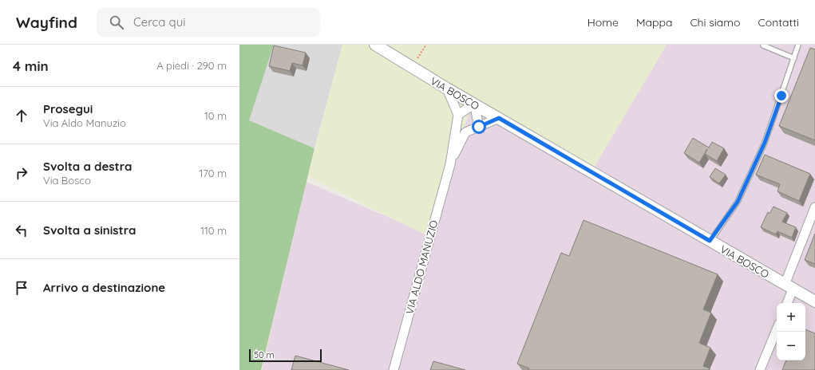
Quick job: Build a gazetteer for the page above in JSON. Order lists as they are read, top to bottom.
{
  "streets": {
    "street": ["VIA BOSCO", "VIA ALDO MANUZIO"]
  },
  "crossings": [
    ["VIA BOSCO", "VIA ALDO MANUZIO"]
  ],
  "scale_bar": "50 m",
  "page": {
    "header": "Wayfind",
    "search": "Cerca qui",
    "nav": [
      "Home",
      "Mappa",
      "Chi siamo",
      "Contatti"
    ],
    "heading": ["4 min", "A piedi · 290 m"],
    "list": [
      ["Prosegui", "Via Aldo Manuzio", "10 m"],
      ["Svolta a destra", "Via Bosco", "170 m"],
      ["Svolta a sinistra", "110 m"],
      "Arrivo a destinazione"
    ],
    "map_buttons": ["+", "−"],
    "scale": "50 m"
  }
}
